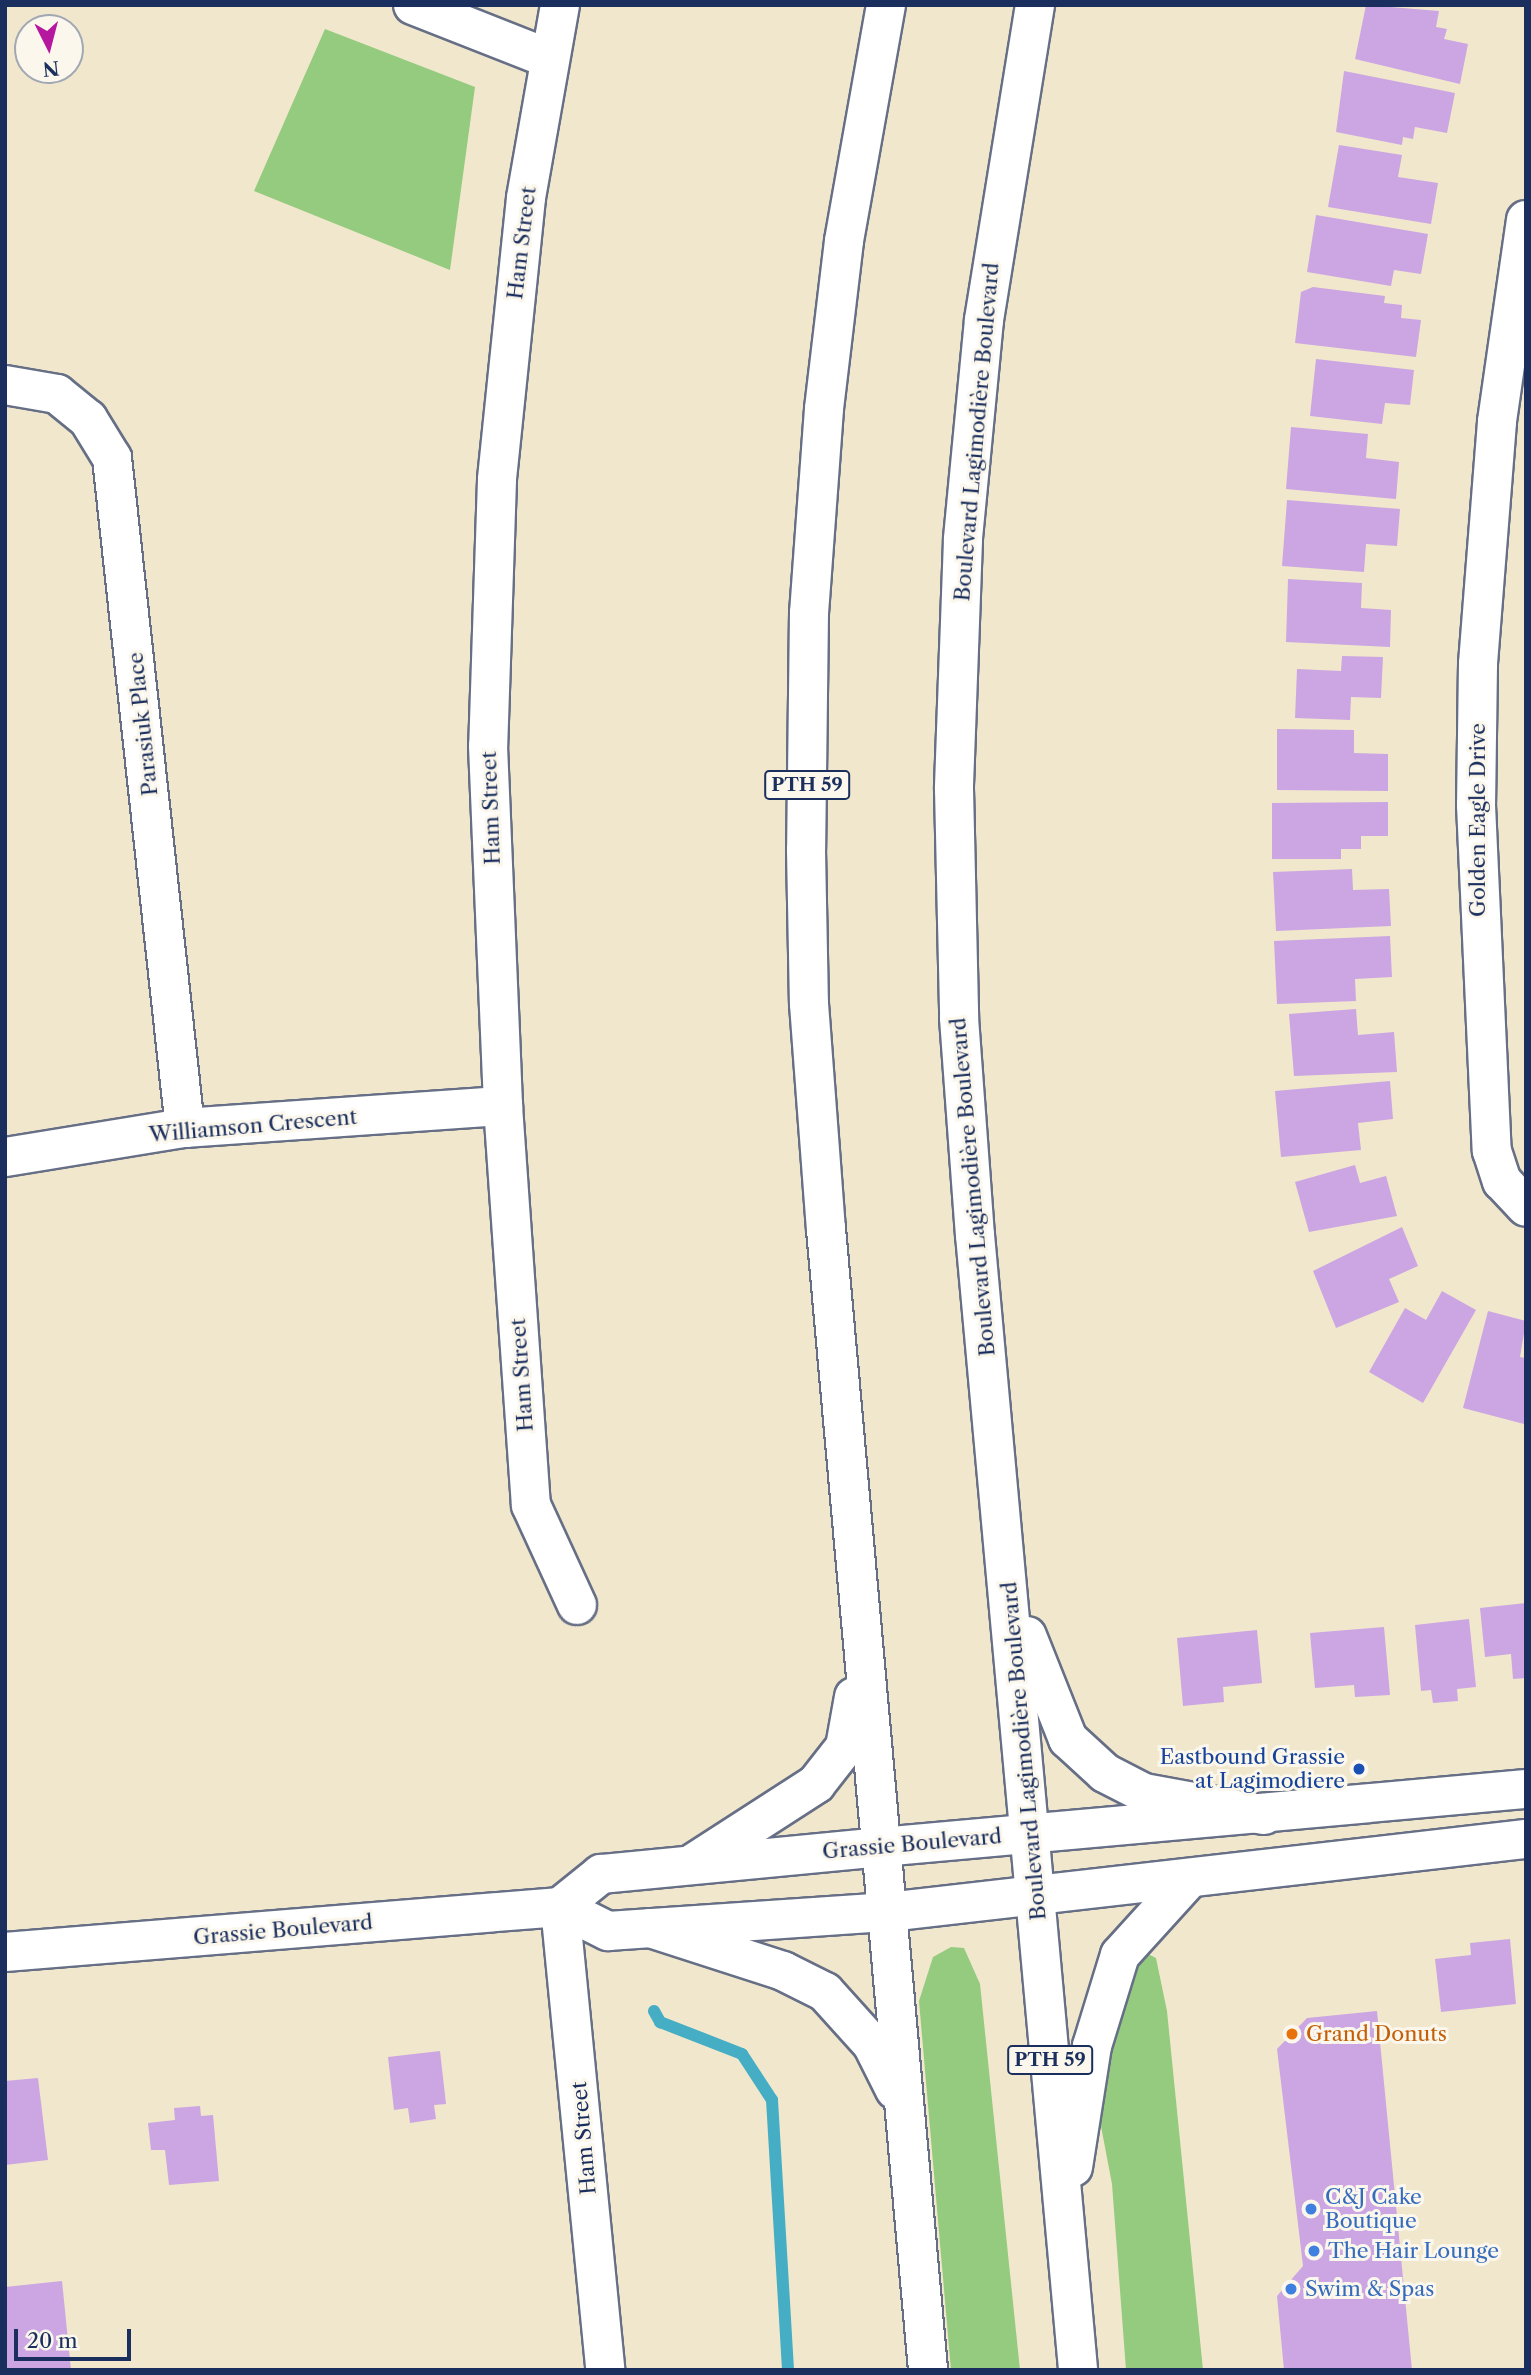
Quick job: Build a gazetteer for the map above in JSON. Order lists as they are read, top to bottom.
{
  "streets": {
    "main road": [
      "Ham Street",
      "Boulevard Lagimodière Boulevard",
      "Parasiuk Place",
      "PTH 59",
      "Golden Eagle Drive",
      "Williamson Crescent",
      "Grassie Boulevard"
    ]
  },
  "crossings": [
    ["Ham Street", "Williamson Crescent"],
    ["Ham Street", "Grassie Boulevard"],
    ["Boulevard Lagimodière Boulevard", "Grassie Boulevard"],
    ["Parasiuk Place", "Williamson Crescent"],
    ["PTH 59", "Grassie Boulevard"]
  ],
  "places": [
    "Eastbound Grassie at Lagimodiere",
    "Grand Donuts",
    "C&J Cake Boutique",
    "The Hair Lounge",
    "Swim & Spas"
  ],
  "scale_bar": "20 m",
  "north": "bottom"
}
